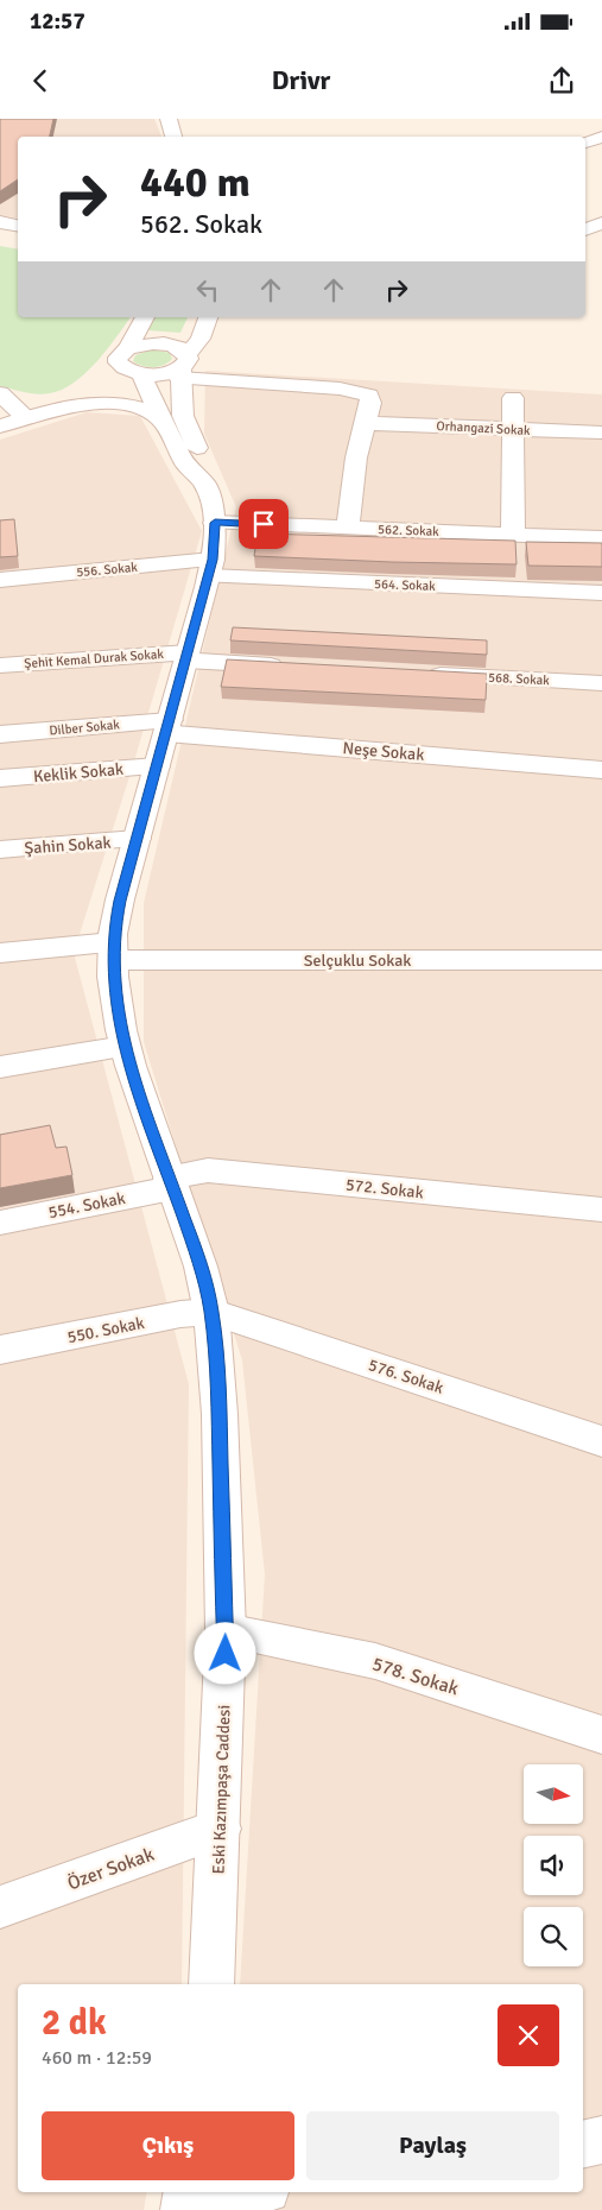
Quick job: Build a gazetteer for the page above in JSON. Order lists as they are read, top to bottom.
{
  "streets": {
    "street": [
      "Orhangazi Sokak",
      "562. Sokak",
      "556. Sokak",
      "564. Sokak",
      "Şehit Kemal Durak Sokak",
      "568. Sokak",
      "Dilber Sokak",
      "Neşe Sokak",
      "Keklik Sokak",
      "Şahin Sokak",
      "Selçuklu Sokak",
      "572. Sokak",
      "554. Sokak",
      "550. Sokak",
      "576. Sokak",
      "578. Sokak",
      "Eski Kazımpaşa Caddesi",
      "Özer Sokak"
    ]
  },
  "crossings": [
    ["562. Sokak", "Eski Kazımpaşa Caddesi"],
    ["556. Sokak", "564. Sokak"],
    ["556. Sokak", "Eski Kazımpaşa Caddesi"],
    ["564. Sokak", "Eski Kazımpaşa Caddesi"],
    ["Şehit Kemal Durak Sokak", "Eski Kazımpaşa Caddesi"],
    ["Dilber Sokak", "Neşe Sokak"],
    ["Dilber Sokak", "Eski Kazımpaşa Caddesi"],
    ["Neşe Sokak", "Eski Kazımpaşa Caddesi"],
    ["Keklik Sokak", "Eski Kazımpaşa Caddesi"],
    ["Şahin Sokak", "Eski Kazımpaşa Caddesi"],
    ["Selçuklu Sokak", "Eski Kazımpaşa Caddesi"],
    ["572. Sokak", "554. Sokak"],
    ["572. Sokak", "Eski Kazımpaşa Caddesi"],
    ["554. Sokak", "Eski Kazımpaşa Caddesi"],
    ["550. Sokak", "576. Sokak"],
    ["550. Sokak", "Eski Kazımpaşa Caddesi"],
    ["576. Sokak", "Eski Kazımpaşa Caddesi"],
    ["578. Sokak", "Eski Kazımpaşa Caddesi"],
    ["Eski Kazımpaşa Caddesi", "Özer Sokak"]
  ],
  "north": "right",
  "page": {
    "status": "12:57",
    "header": "Drivr",
    "turn": ["440 m", "562. Sokak"],
    "heading": ["2 dk", "460 m · 12:59"],
    "buttons": ["Çıkış", "Paylaş"]
  }
}
